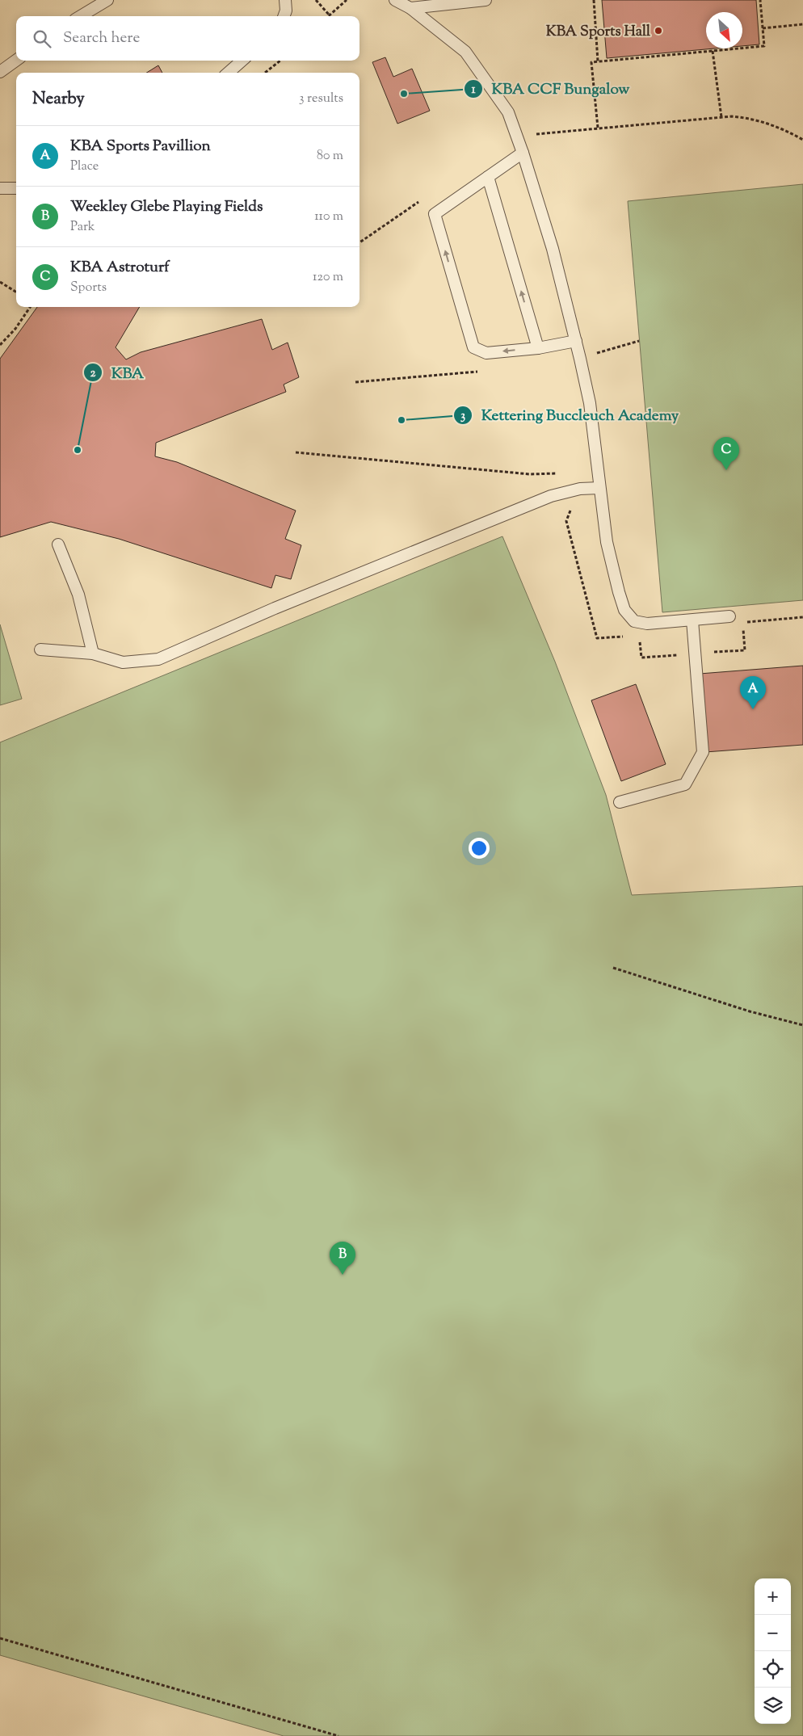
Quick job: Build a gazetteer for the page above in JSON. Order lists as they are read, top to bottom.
{
  "places": [
    "KBA Sports Hall",
    "KBA CCF Bungalow",
    "Kettering Buccleuch Academy",
    "KBA"
  ],
  "north": "bottom right",
  "page": {
    "search": "Search here",
    "heading": ["Nearby", "3 results"],
    "list": [
      {
        "mark": "A",
        "name": "KBA Sports Pavillion",
        "note": "Place",
        "value": "80 m"
      },
      {
        "mark": "B",
        "name": "Weekley Glebe Playing Fields",
        "note": "Park",
        "value": "110 m"
      },
      {
        "mark": "C",
        "name": "KBA Astroturf",
        "note": "Sports",
        "value": "120 m"
      }
    ],
    "pins": ["C", "A", "B"],
    "map_buttons": ["+", "−"]
  }
}
